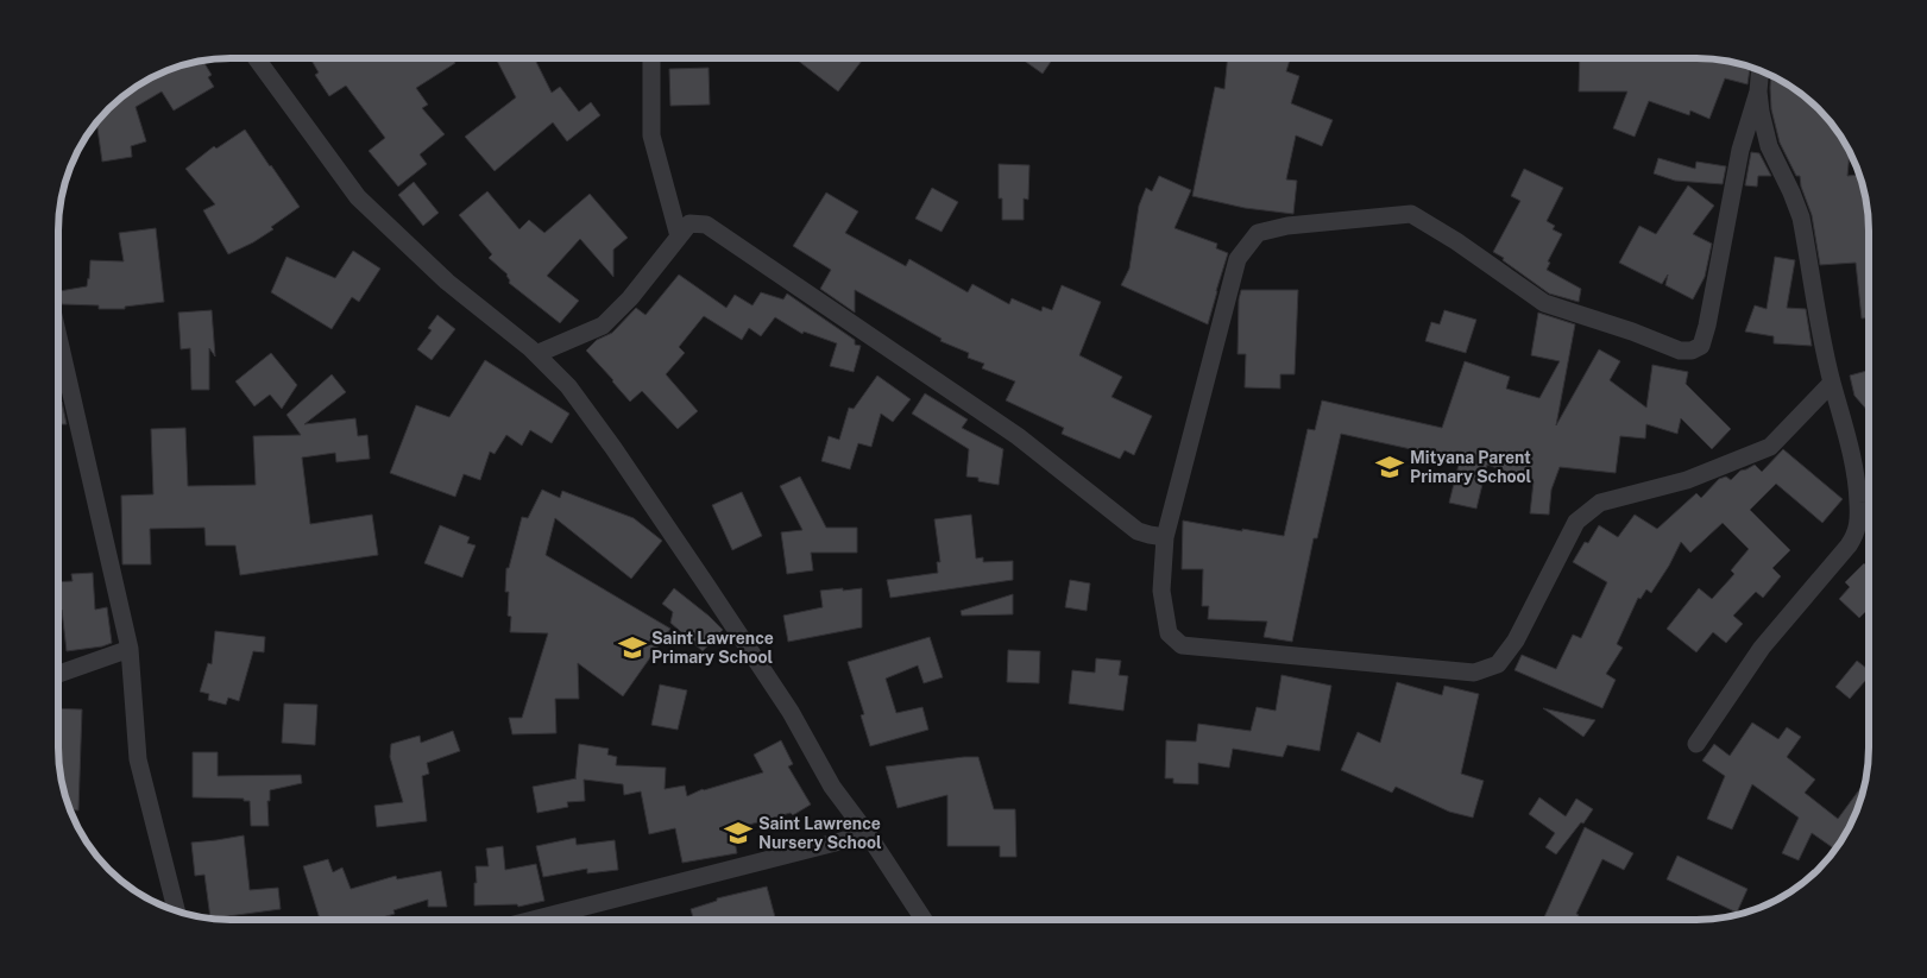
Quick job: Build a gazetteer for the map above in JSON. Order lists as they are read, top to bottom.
{
  "places": {
    "school or university": ["Mityana Parent Primary School", "Saint Lawrence Primary School", "Saint Lawrence Nursery School"]
  }
}
